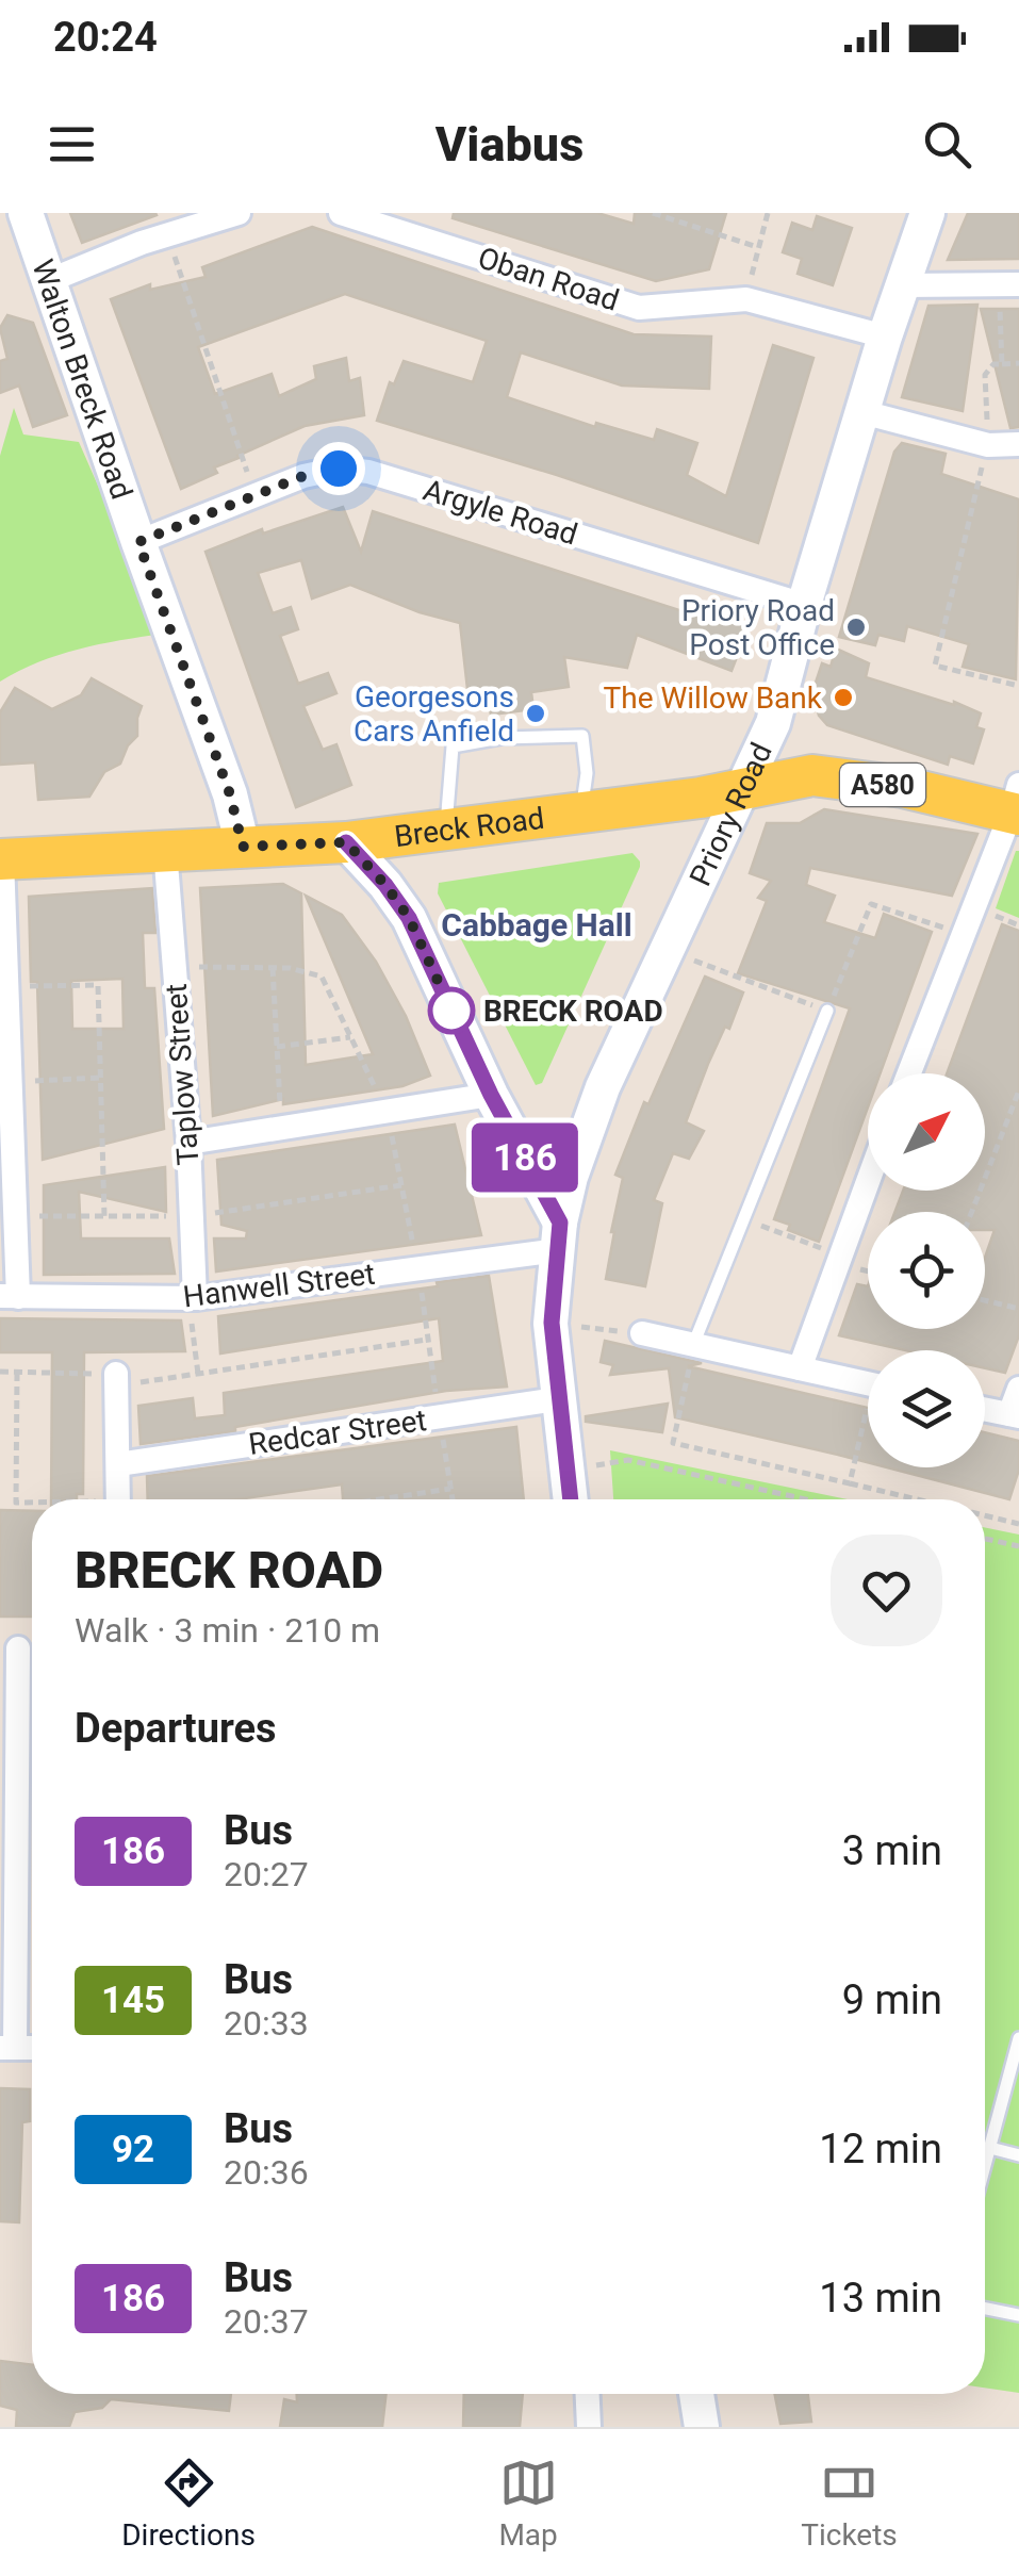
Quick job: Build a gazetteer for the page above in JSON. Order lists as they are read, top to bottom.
{
  "streets": {
    "main road": ["A580", "Breck Road"],
    "street": [
      "Oban Road",
      "Walton Breck Road",
      "Argyle Road",
      "Priory Road",
      "Taplow Street",
      "Hanwell Street",
      "Redcar Street"
    ]
  },
  "crossings": [
    ["Oban Road", "Priory Road"],
    ["Walton Breck Road", "Argyle Road"],
    ["Walton Breck Road", "Breck Road"],
    ["Argyle Road", "Priory Road"],
    ["A580", "Priory Road"],
    ["A580", "Breck Road"],
    ["Priory Road", "Breck Road"],
    ["Priory Road", "Hanwell Street"],
    ["Priory Road", "Redcar Street"],
    ["Breck Road", "Taplow Street"],
    ["Taplow Street", "Hanwell Street"]
  ],
  "districts": ["Cabbage Hall"],
  "places": [
    "Priory Road Post Office",
    "The Willow Bank",
    "Georgesons Cars Anfield",
    "BRECK ROAD"
  ],
  "lines": ["bus line 186"],
  "north": "top right",
  "page": {
    "status": "20:24",
    "header": "Viabus",
    "on_map": "186",
    "heading": [
      ["BRECK ROAD", "Walk · 3 min · 210 m"],
      "Departures"
    ],
    "list": [
      {
        "mark": "186",
        "name": "Bus",
        "note": "20:27",
        "value": "3 min"
      },
      {
        "mark": "145",
        "name": "Bus",
        "note": "20:33",
        "value": "9 min"
      },
      {
        "mark": "92",
        "name": "Bus",
        "note": "20:36",
        "value": "12 min"
      },
      {
        "mark": "186",
        "name": "Bus",
        "note": "20:37",
        "value": "13 min"
      }
    ],
    "tabs": ["Directions", "Map", "Tickets"]
  }
}
